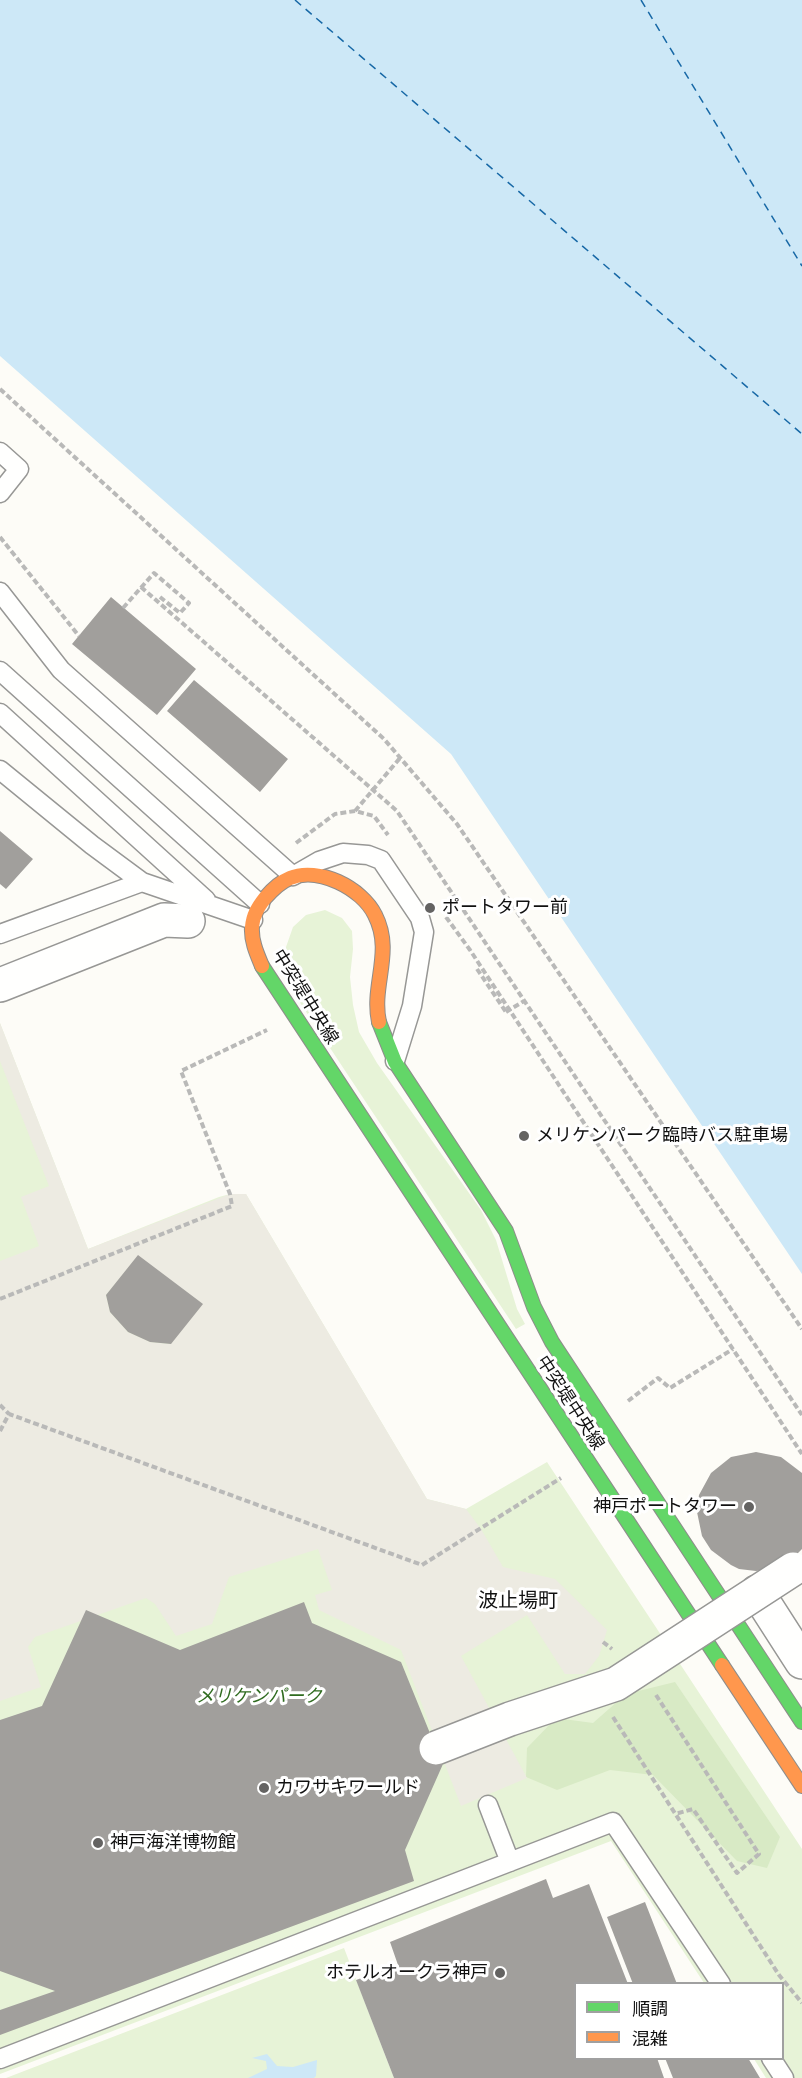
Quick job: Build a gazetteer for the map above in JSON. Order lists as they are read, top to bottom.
{
  "streets": {
    "street": ["中突堤中央線"]
  },
  "districts": ["波止場町"],
  "parks": ["メリケンパーク"],
  "places": [
    "ポートタワー前",
    "メリケンパーク臨時バス駐車場",
    "神戸ポートタワー",
    "カワサキワールド",
    "神戸海洋博物館",
    "ホテルオークラ神戸"
  ],
  "legend": ["順調", "混雑"]
}
